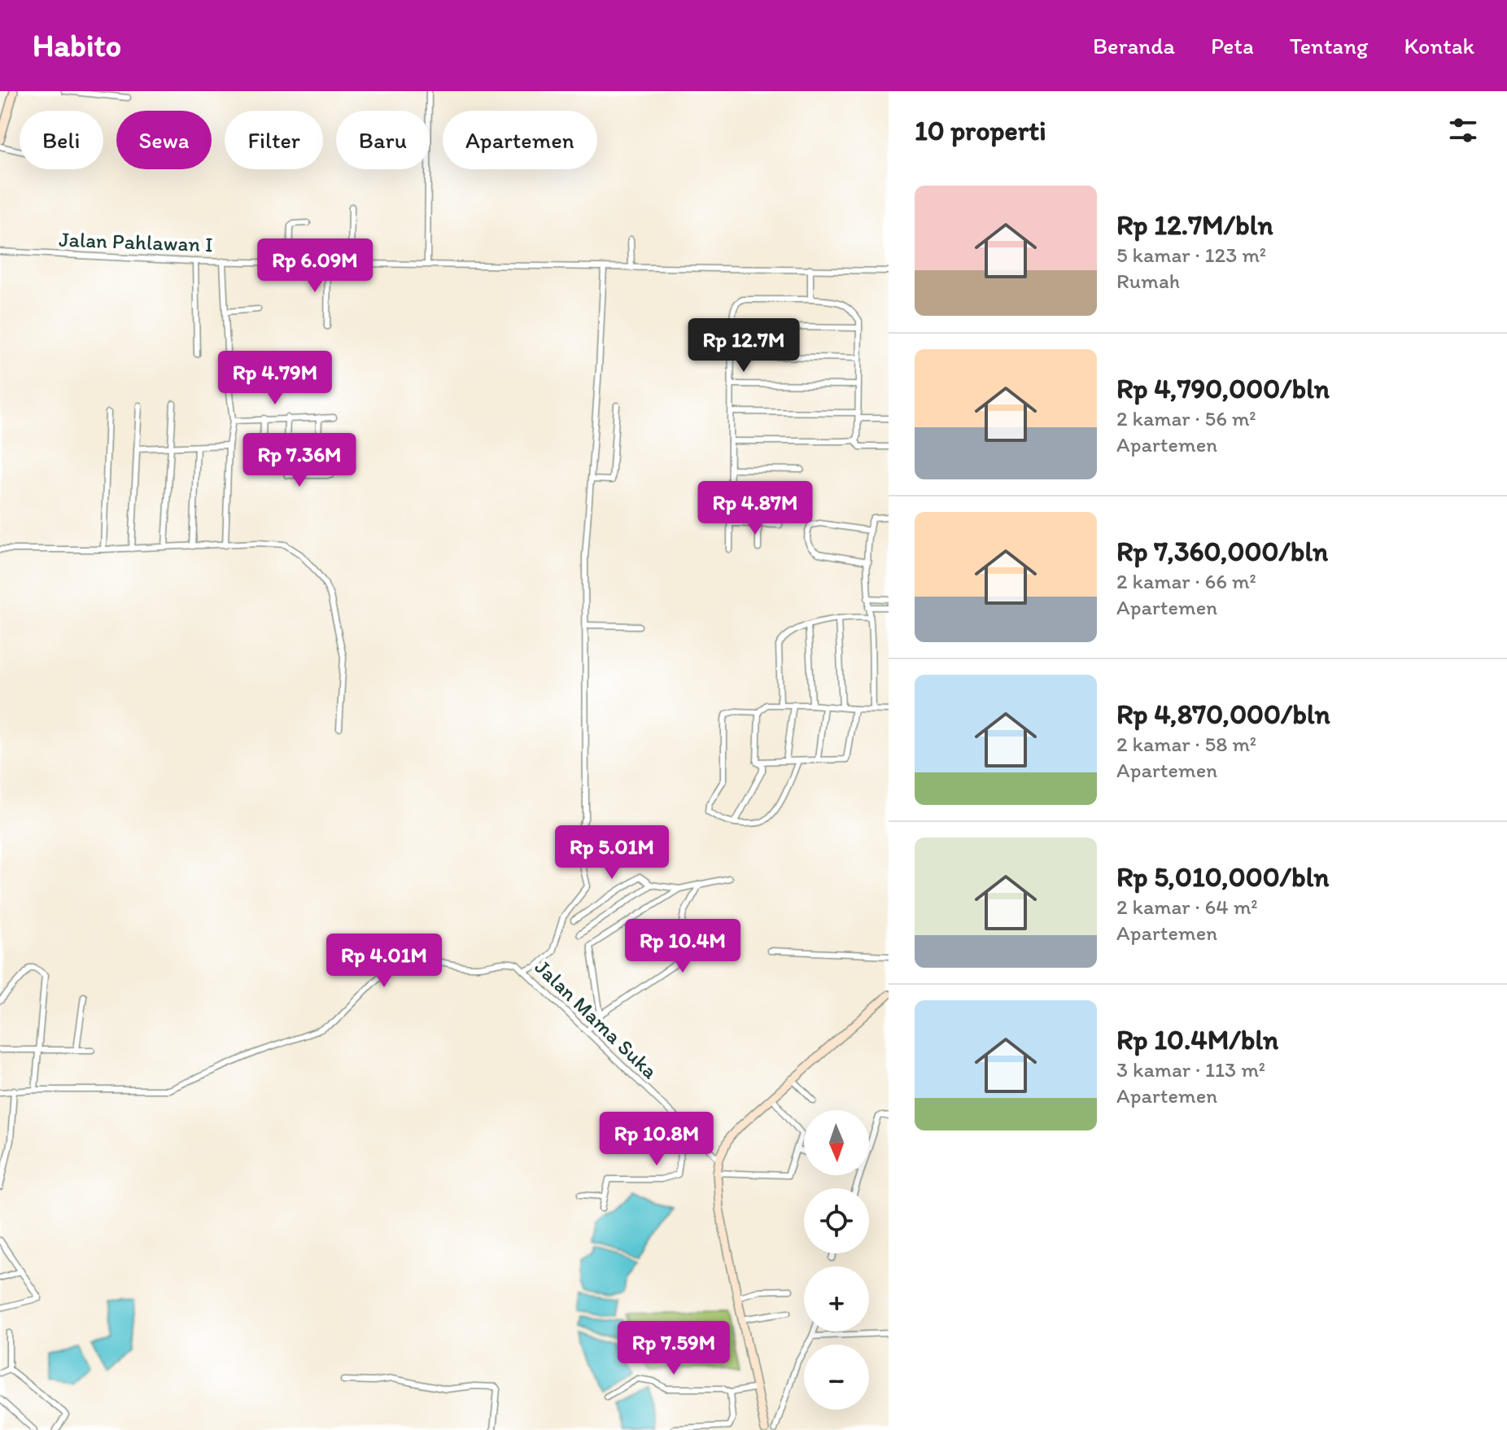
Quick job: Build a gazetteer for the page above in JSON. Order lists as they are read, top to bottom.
{
  "streets": {
    "street": ["Jalan Pahlawan I", "Jalan Mama Suka"]
  },
  "north": "bottom",
  "page": {
    "header": "Habito",
    "nav": [
      "Beranda",
      "Peta",
      "Tentang",
      "Kontak"
    ],
    "heading": "10 properti",
    "chip": [
      "Beli",
      "Sewa",
      "Filter",
      "Baru",
      "Apartemen"
    ],
    "list": [
      {
        "name": "Rp 12.7M/bln",
        "note": "5 kamar · 123 m² · Rumah"
      },
      {
        "name": "Rp 4,790,000/bln",
        "note": "2 kamar · 56 m² · Apartemen"
      },
      {
        "name": "Rp 7,360,000/bln",
        "note": "2 kamar · 66 m² · Apartemen"
      },
      {
        "name": "Rp 4,870,000/bln",
        "note": "2 kamar · 58 m² · Apartemen"
      },
      {
        "name": "Rp 5,010,000/bln",
        "note": "2 kamar · 64 m² · Apartemen"
      },
      {
        "name": "Rp 10.4M/bln",
        "note": "3 kamar · 113 m² · Apartemen"
      }
    ],
    "price": [
      "Rp 6.09M",
      "Rp 12.7M",
      "Rp 4.79M",
      "Rp 7.36M",
      "Rp 4.87M",
      "Rp 5.01M",
      "Rp 10.4M",
      "Rp 4.01M",
      "Rp 10.8M",
      "Rp 7.59M"
    ],
    "map_buttons": ["+", "−"]
  }
}
